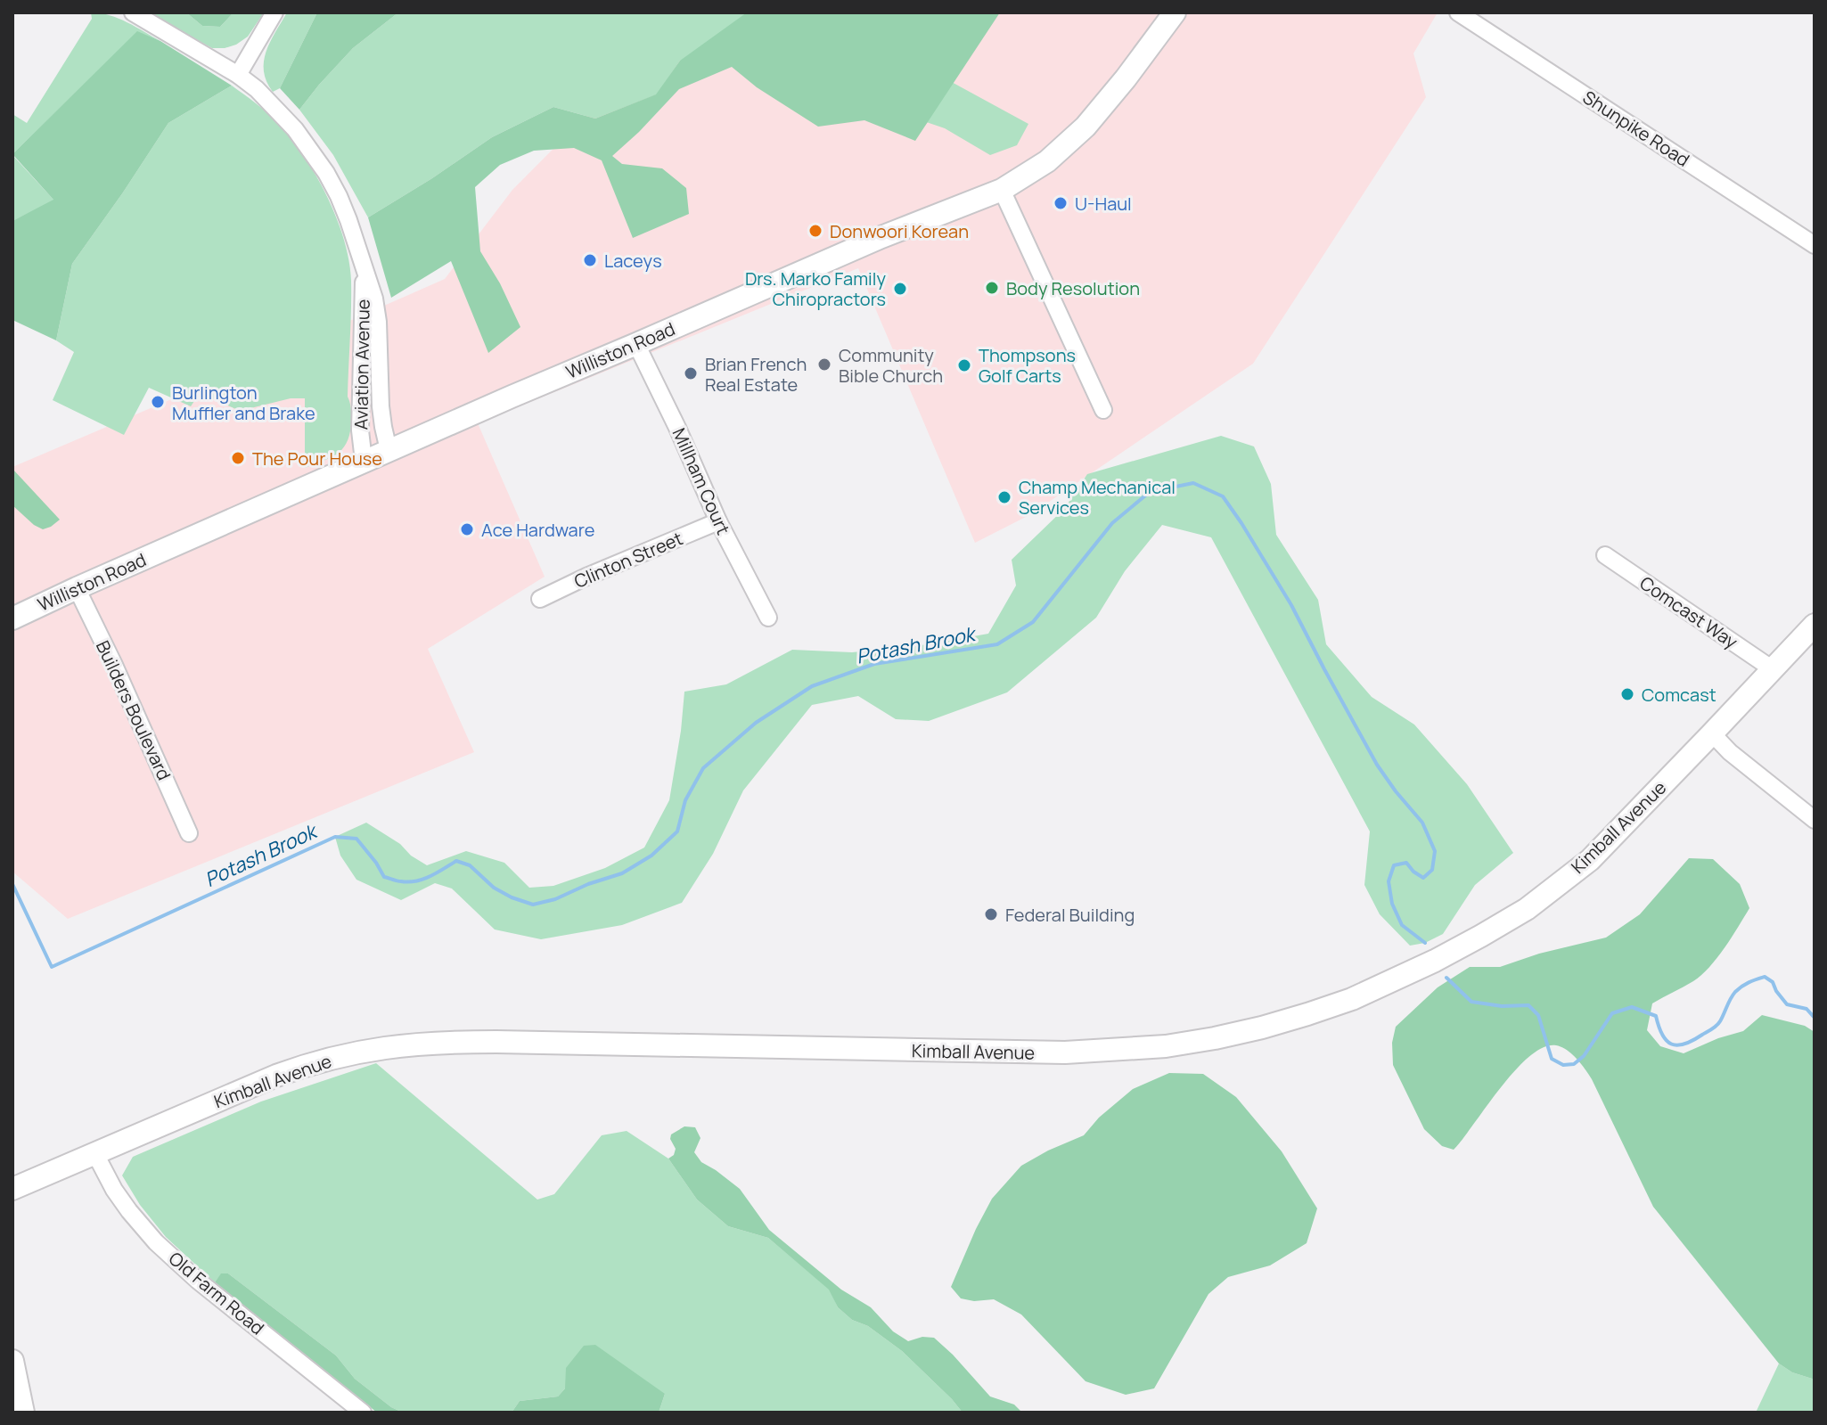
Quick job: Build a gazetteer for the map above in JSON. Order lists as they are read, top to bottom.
{
  "streets": {
    "main road": ["Williston Road", "Kimball Avenue"],
    "street": [
      "Shunpike Road",
      "Aviation Avenue",
      "Millham Court",
      "Clinton Street",
      "Comcast Way",
      "Builders Boulevard",
      "Old Farm Road"
    ]
  },
  "crossings": [
    ["Williston Road", "Aviation Avenue"],
    ["Williston Road", "Millham Court"],
    ["Williston Road", "Builders Boulevard"],
    ["Millham Court", "Clinton Street"],
    ["Comcast Way", "Kimball Avenue"],
    ["Kimball Avenue", "Old Farm Road"]
  ],
  "water": ["Potash Brook"],
  "places": [
    "U-Haul",
    "Donwoori Korean",
    "Laceys",
    "Body Resolution",
    "Drs. Marko Family Chiropractors",
    "Community Bible Church",
    "Thompsons Golf Carts",
    "Brian French Real Estate",
    "Burlington Muffler and Brake",
    "The Pour House",
    "Champ Mechanical Services",
    "Ace Hardware",
    "Comcast",
    "Federal Building"
  ]
}
